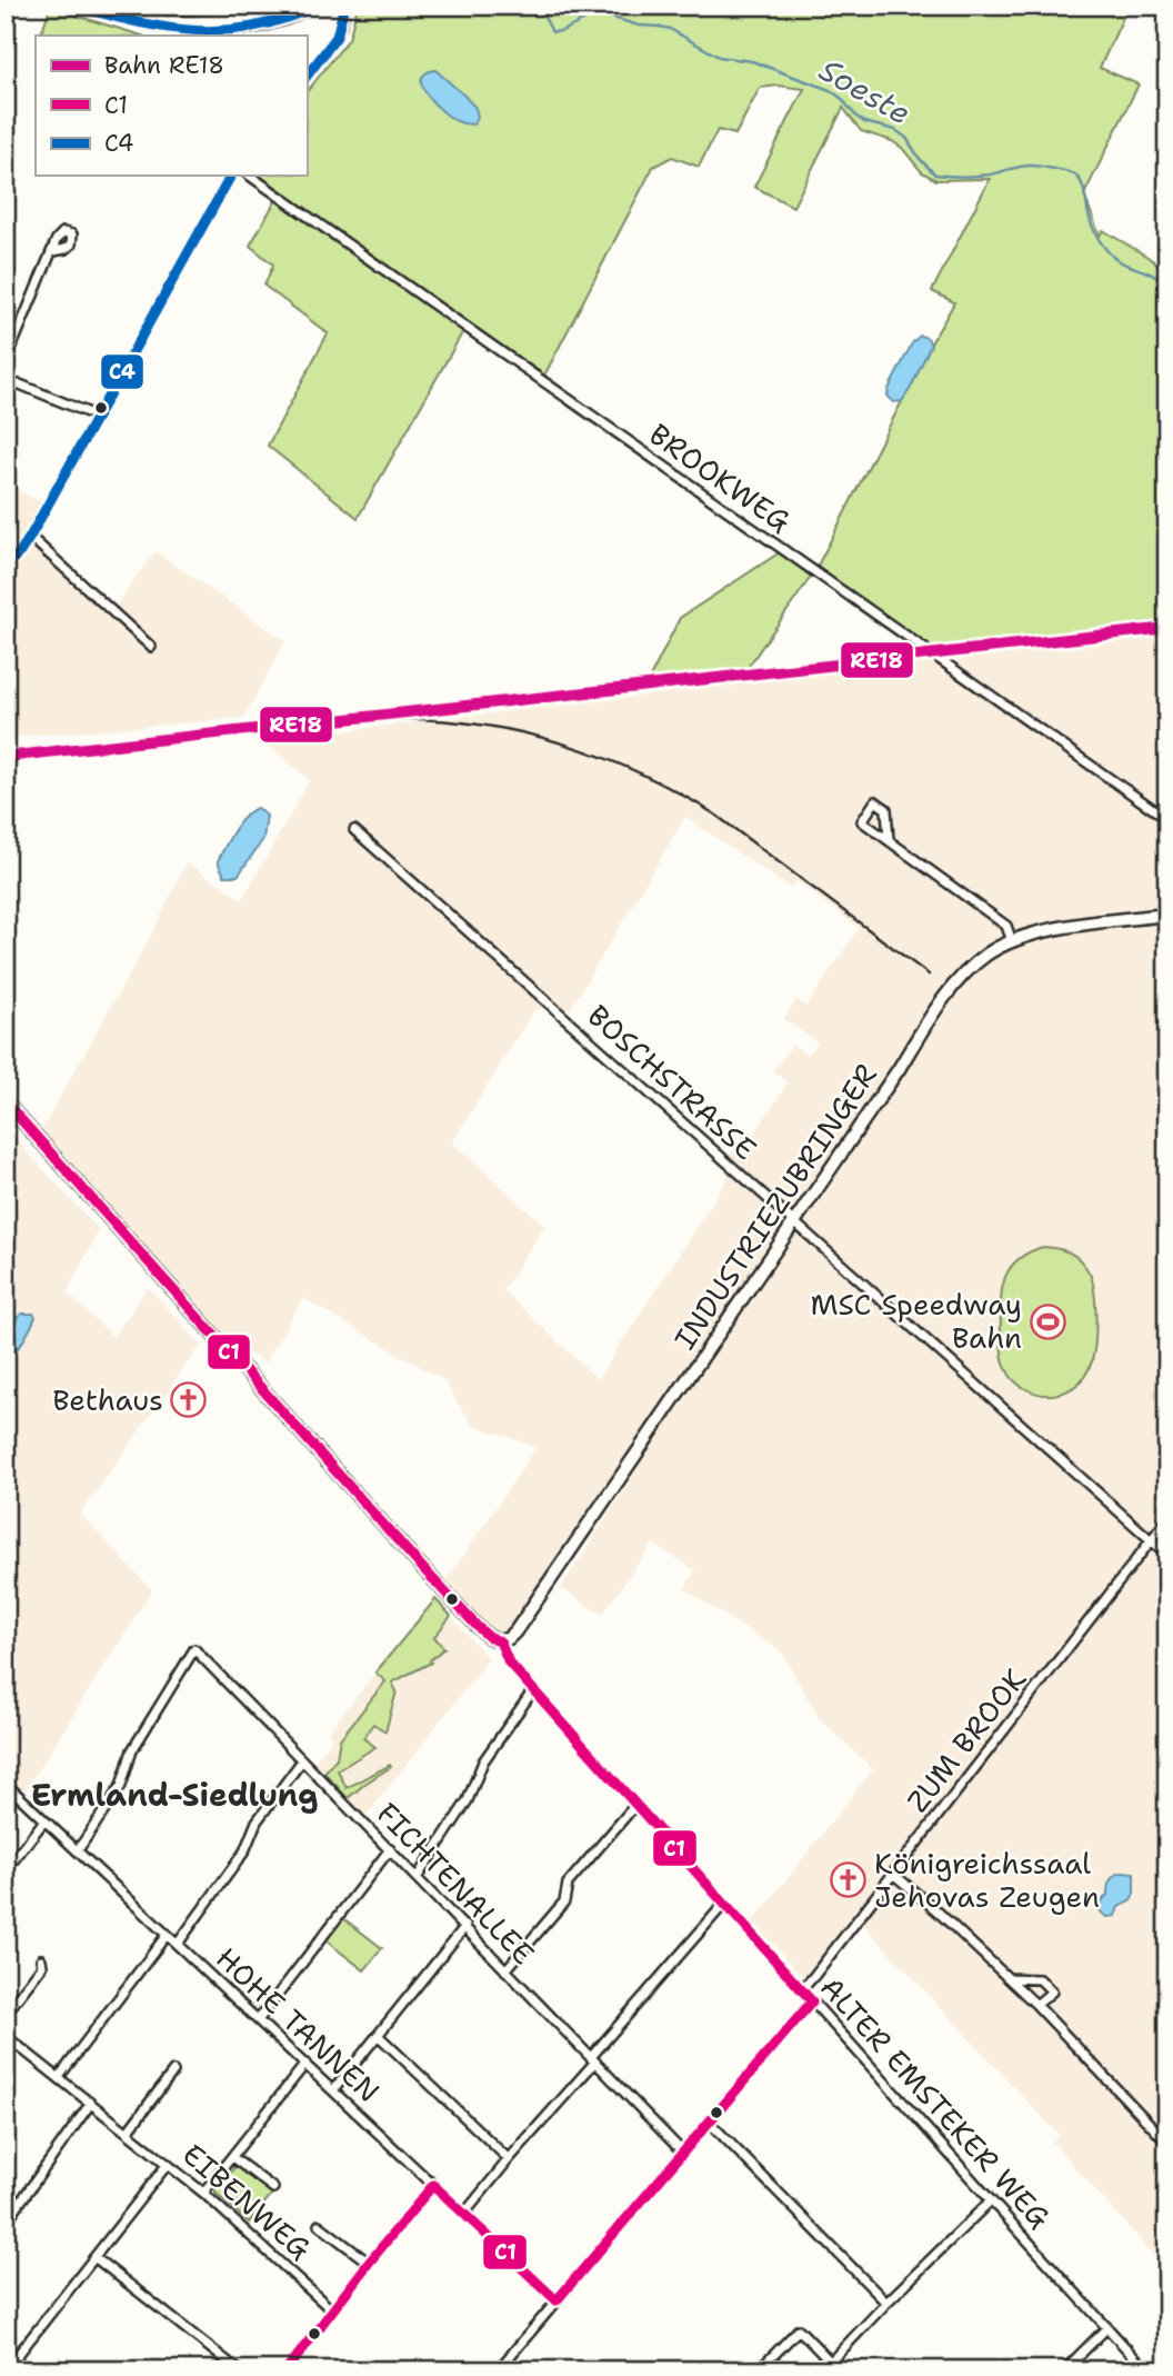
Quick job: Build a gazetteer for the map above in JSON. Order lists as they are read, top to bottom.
{
  "streets": {
    "street": [
      "BROOKWEG",
      "BOSCHSTRASSE",
      "INDUSTRIEZUBRINGER",
      "ZUM BROOK",
      "FICHTENALLEE",
      "HOHE TANNEN",
      "ALTER EMSTEKER WEG",
      "EIBENWEG"
    ]
  },
  "crossings": [
    ["BOSCHSTRASSE", "INDUSTRIEZUBRINGER"],
    ["BOSCHSTRASSE", "ZUM BROOK"],
    ["INDUSTRIEZUBRINGER", "ALTER EMSTEKER WEG"],
    ["ZUM BROOK", "ALTER EMSTEKER WEG"],
    ["FICHTENALLEE", "HOHE TANNEN"]
  ],
  "districts": ["Ermland-Siedlung"],
  "water": ["Soeste"],
  "places": {
    "sports": ["MSC Speedway Bahn"],
    "church": ["Bethaus", "Königreichssaal Jehovas Zeugen"]
  },
  "lines": ["transit line C4", "rail line RE18", "transit line C1"],
  "legend": ["Bahn RE18", "C1", "C4"]
}
